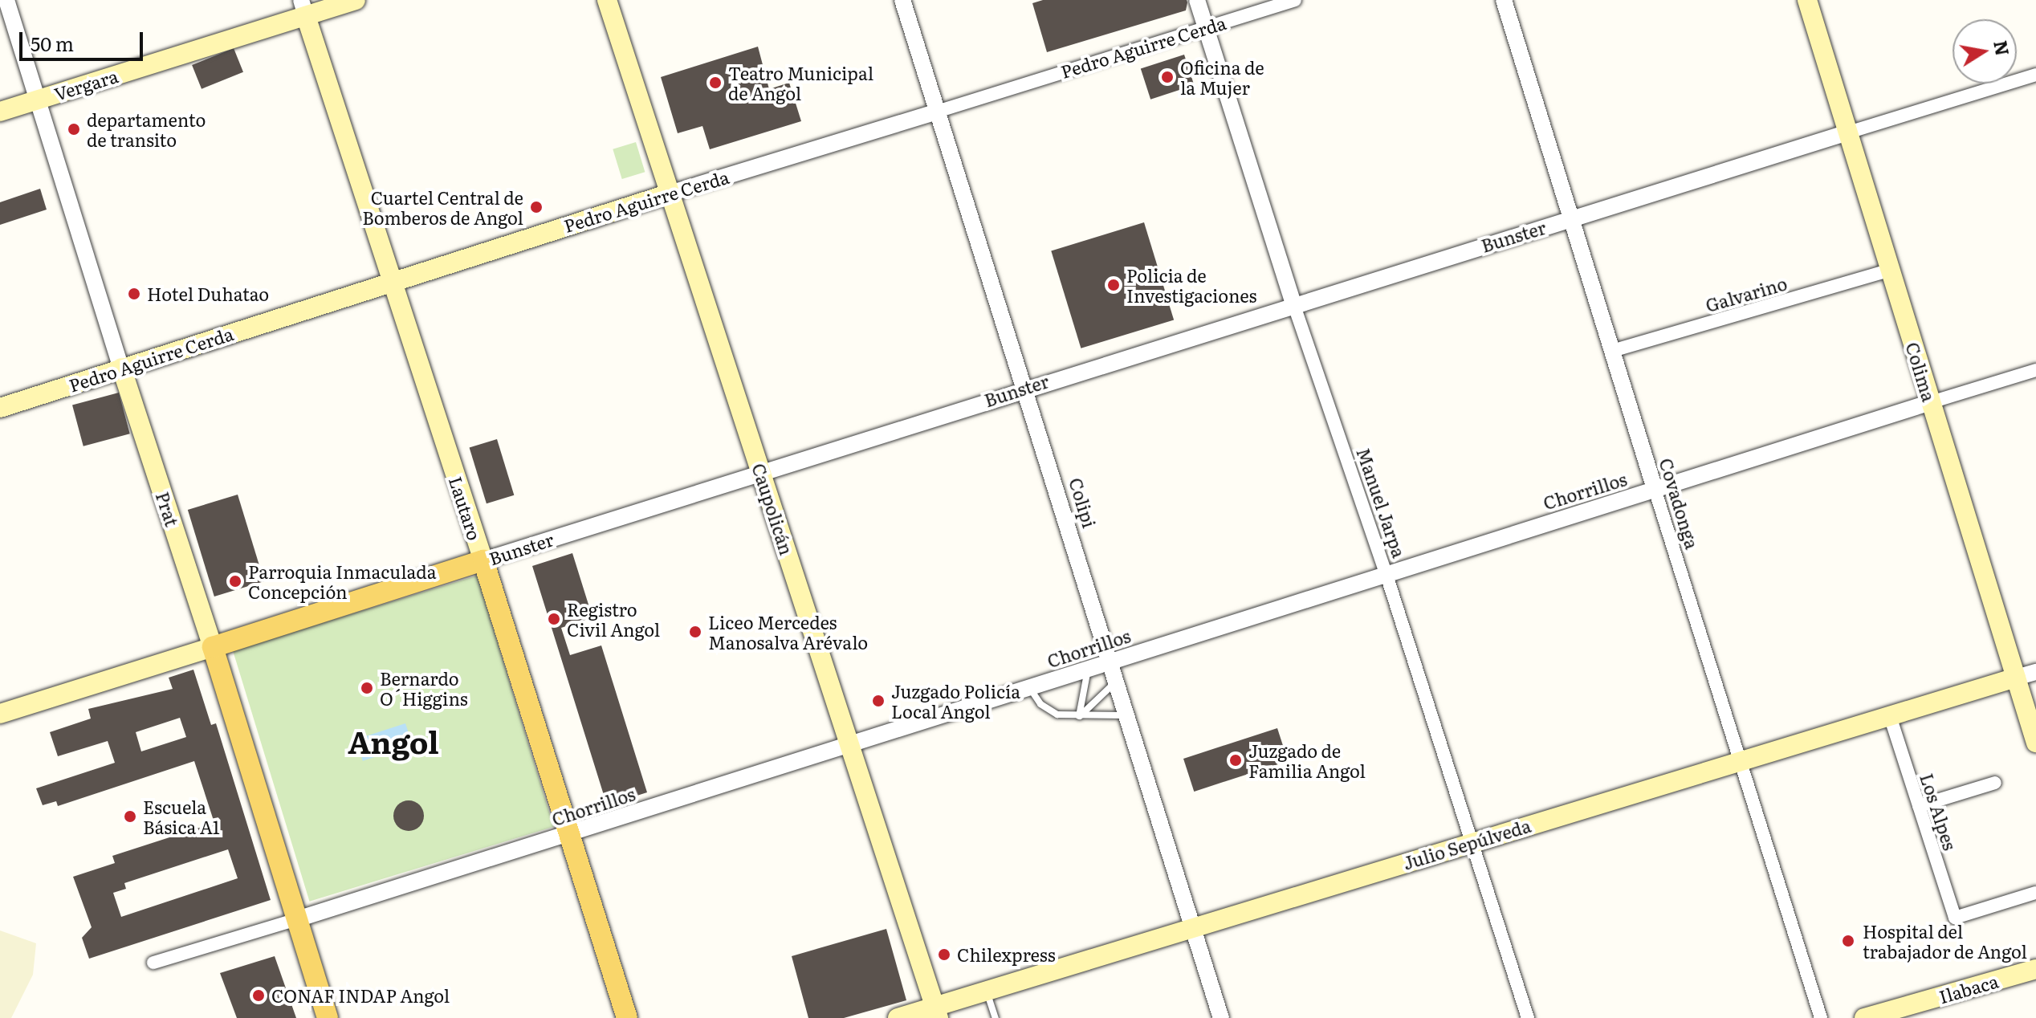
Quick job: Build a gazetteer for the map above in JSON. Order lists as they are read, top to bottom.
{
  "streets": {
    "main road": [
      "Pedro Aguirre Cerda",
      "Vergara",
      "Bunster",
      "Colima",
      "Lautaro",
      "Prat",
      "Caupolicán",
      "Julio Sepúlveda",
      "Ilabaca"
    ],
    "street": [
      "Galvarino",
      "Chorrillos",
      "Colipi",
      "Manuel Jarpa",
      "Covadonga",
      "Los Alpes"
    ]
  },
  "crossings": [
    ["Pedro Aguirre Cerda", "Colipi"],
    ["Pedro Aguirre Cerda", "Manuel Jarpa"],
    ["Pedro Aguirre Cerda", "Lautaro"],
    ["Pedro Aguirre Cerda", "Prat"],
    ["Pedro Aguirre Cerda", "Caupolicán"],
    ["Vergara", "Lautaro"],
    ["Vergara", "Prat"],
    ["Bunster", "Colima"],
    ["Bunster", "Colipi"],
    ["Bunster", "Manuel Jarpa"],
    ["Bunster", "Covadonga"],
    ["Bunster", "Lautaro"],
    ["Bunster", "Prat"],
    ["Bunster", "Caupolicán"],
    ["Galvarino", "Colima"],
    ["Galvarino", "Covadonga"],
    ["Colima", "Chorrillos"],
    ["Colima", "Julio Sepúlveda"],
    ["Chorrillos", "Colipi"],
    ["Chorrillos", "Manuel Jarpa"],
    ["Chorrillos", "Covadonga"],
    ["Chorrillos", "Lautaro"],
    ["Chorrillos", "Prat"],
    ["Chorrillos", "Caupolicán"],
    ["Colipi", "Julio Sepúlveda"],
    ["Manuel Jarpa", "Julio Sepúlveda"],
    ["Covadonga", "Julio Sepúlveda"],
    ["Caupolicán", "Julio Sepúlveda"],
    ["Los Alpes", "Julio Sepúlveda"]
  ],
  "districts": ["Angol"],
  "places": [
    "Oficina de la Mujer",
    "Teatro Municipal de Angol",
    "departamento de transito",
    "Cuartel Central de Bomberos de Angol",
    "Policia de Investigaciones",
    "Hotel Duhatao",
    "Parroquia Inmaculada Concepción",
    "Registro Civil Angol",
    "Liceo Mercedes Manosalva Arévalo",
    "Bernardo O´Higgins",
    "Juzgado Policía Local Angol",
    "Juzgado de Familia Angol",
    "Escuela Básica A1",
    "Hospital del trabajador de Angol",
    "Chilexpress",
    "CONAF INDAP Angol"
  ],
  "scale_bar": "50 m",
  "north": "right"
}
